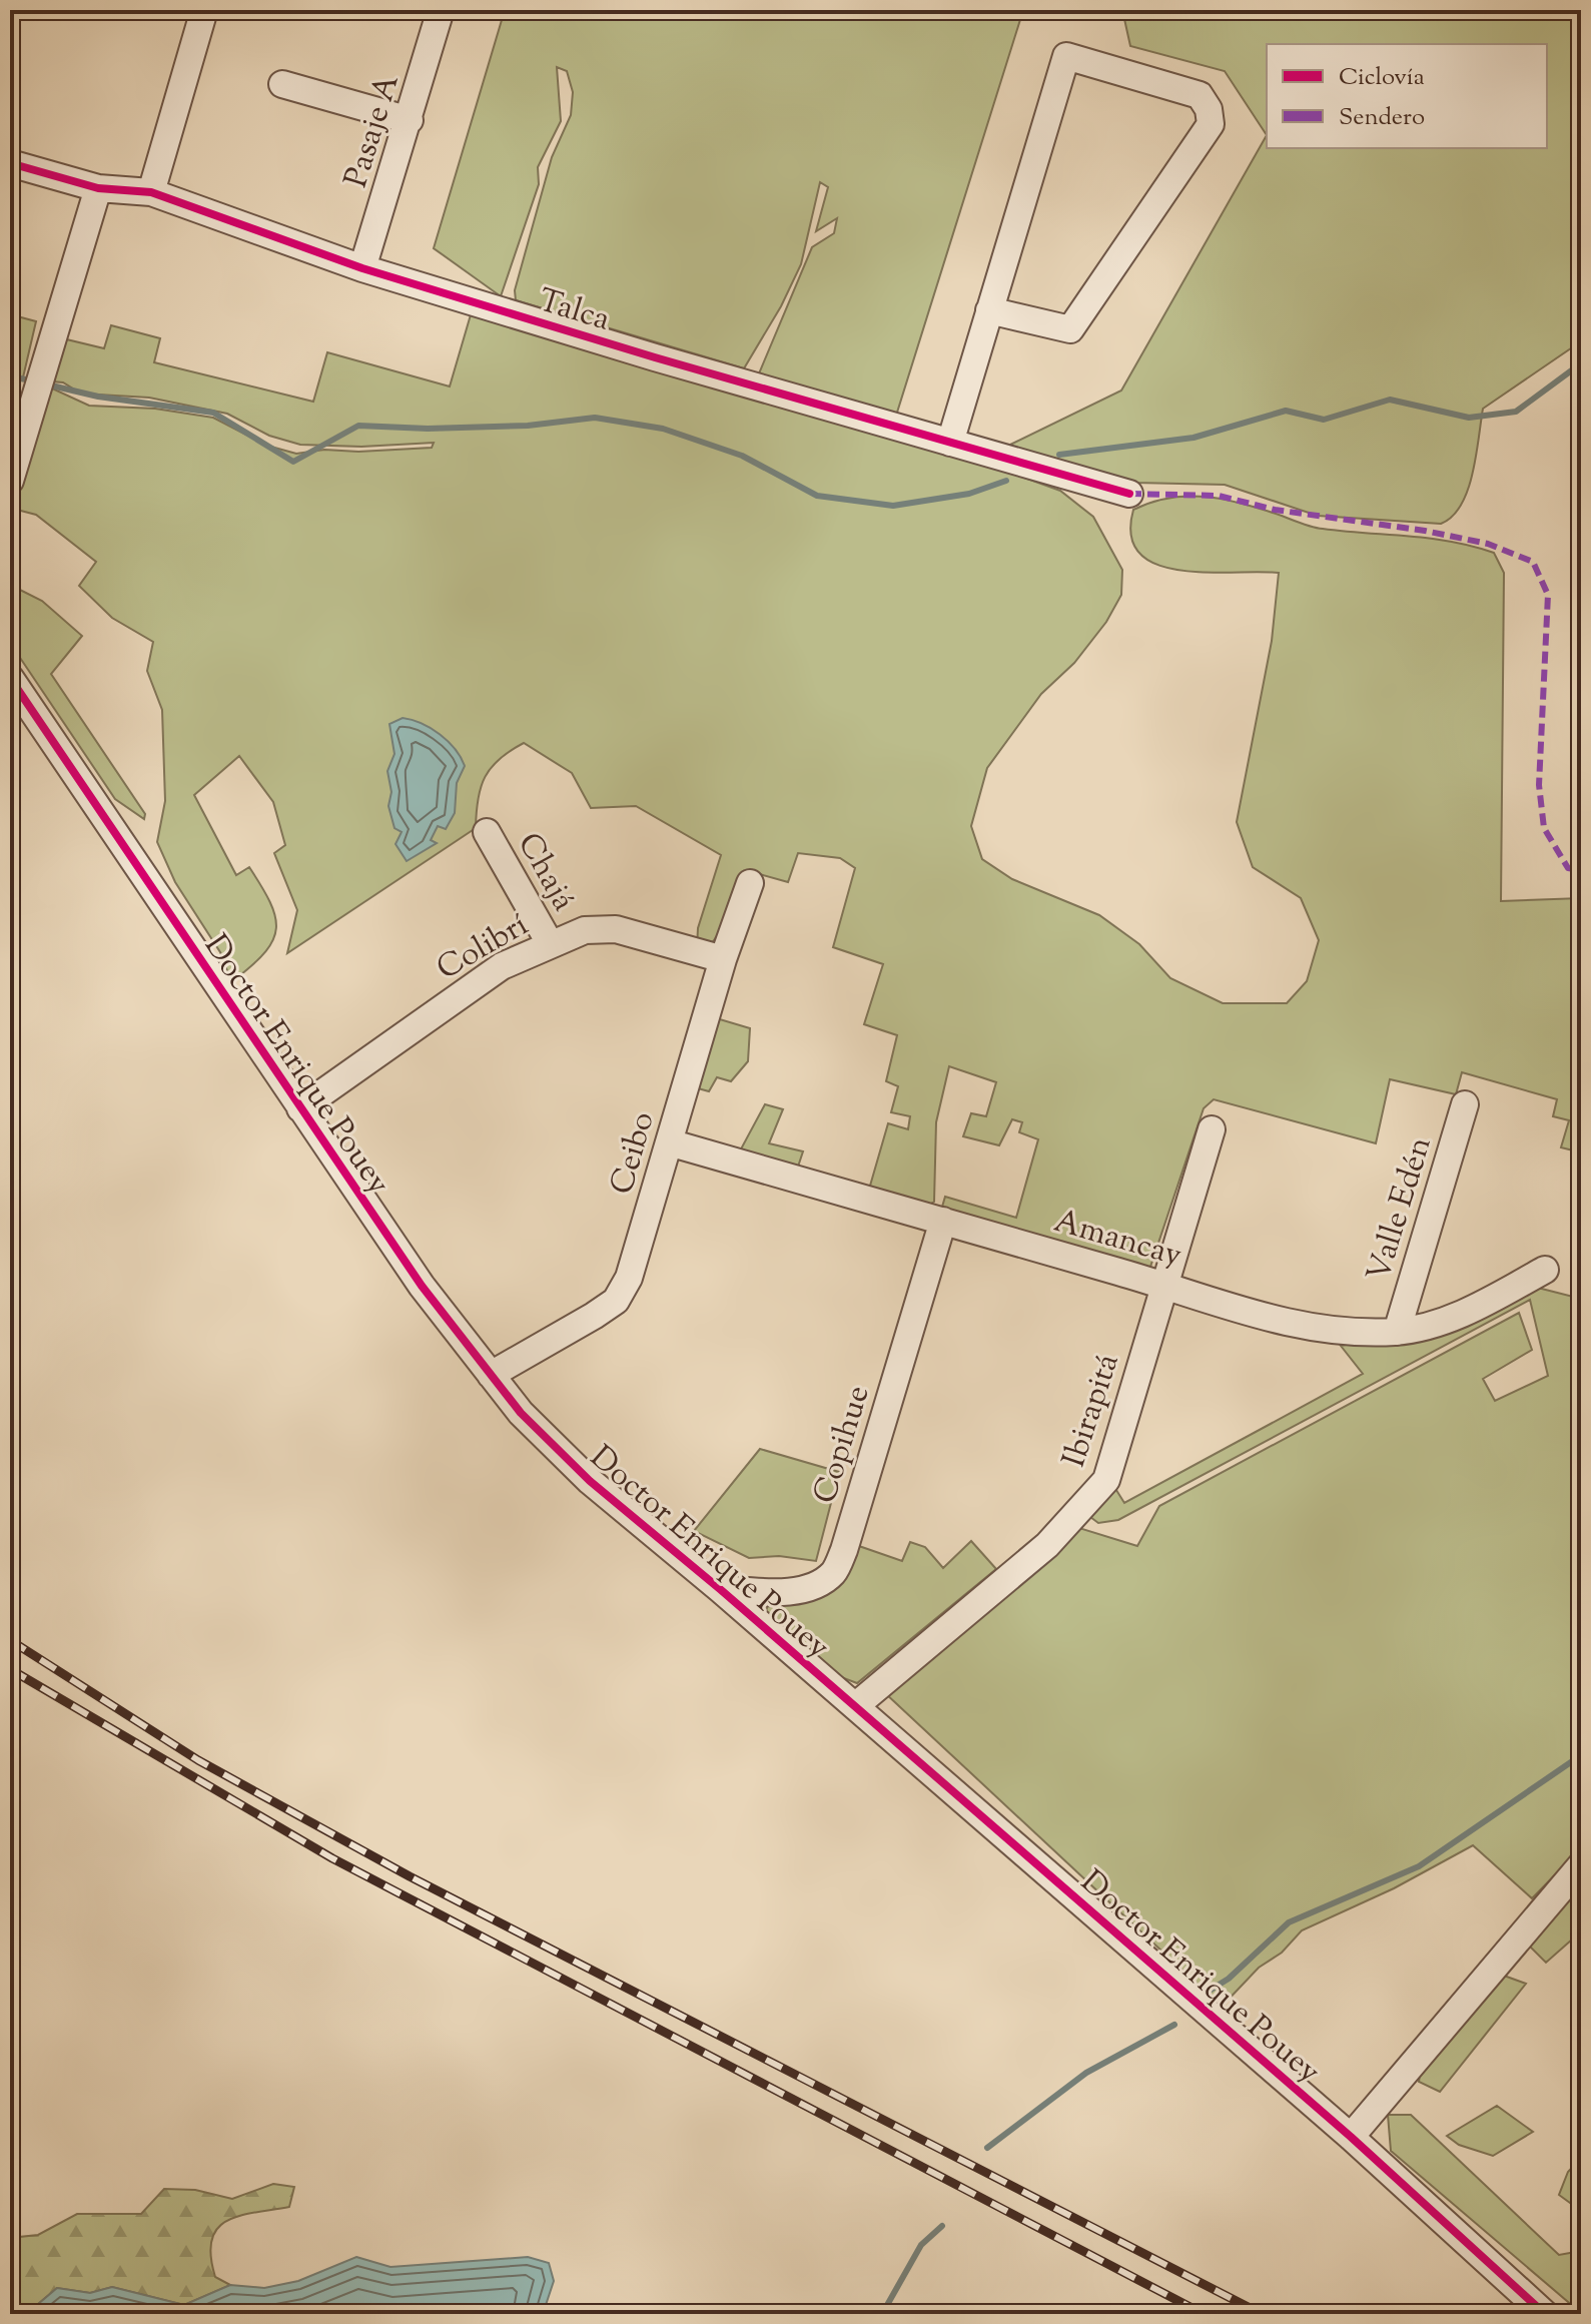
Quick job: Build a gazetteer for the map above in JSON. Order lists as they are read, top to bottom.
{
  "streets": {
    "street": [
      "Pasaje A",
      "Talca",
      "Chajá",
      "Colibrí",
      "Doctor Enrique Pouey",
      "Ceibo",
      "Valle Edén",
      "Amancay",
      "Ibirapitá",
      "Copihue"
    ]
  },
  "crossings": [
    ["Pasaje A", "Talca"],
    ["Chajá", "Colibrí"],
    ["Colibrí", "Doctor Enrique Pouey"],
    ["Colibrí", "Ceibo"],
    ["Doctor Enrique Pouey", "Ceibo"],
    ["Doctor Enrique Pouey", "Ibirapitá"],
    ["Doctor Enrique Pouey", "Copihue"],
    ["Ceibo", "Amancay"],
    ["Valle Edén", "Amancay"],
    ["Amancay", "Ibirapitá"],
    ["Amancay", "Copihue"]
  ],
  "legend": ["Ciclovía", "Sendero"]
}
